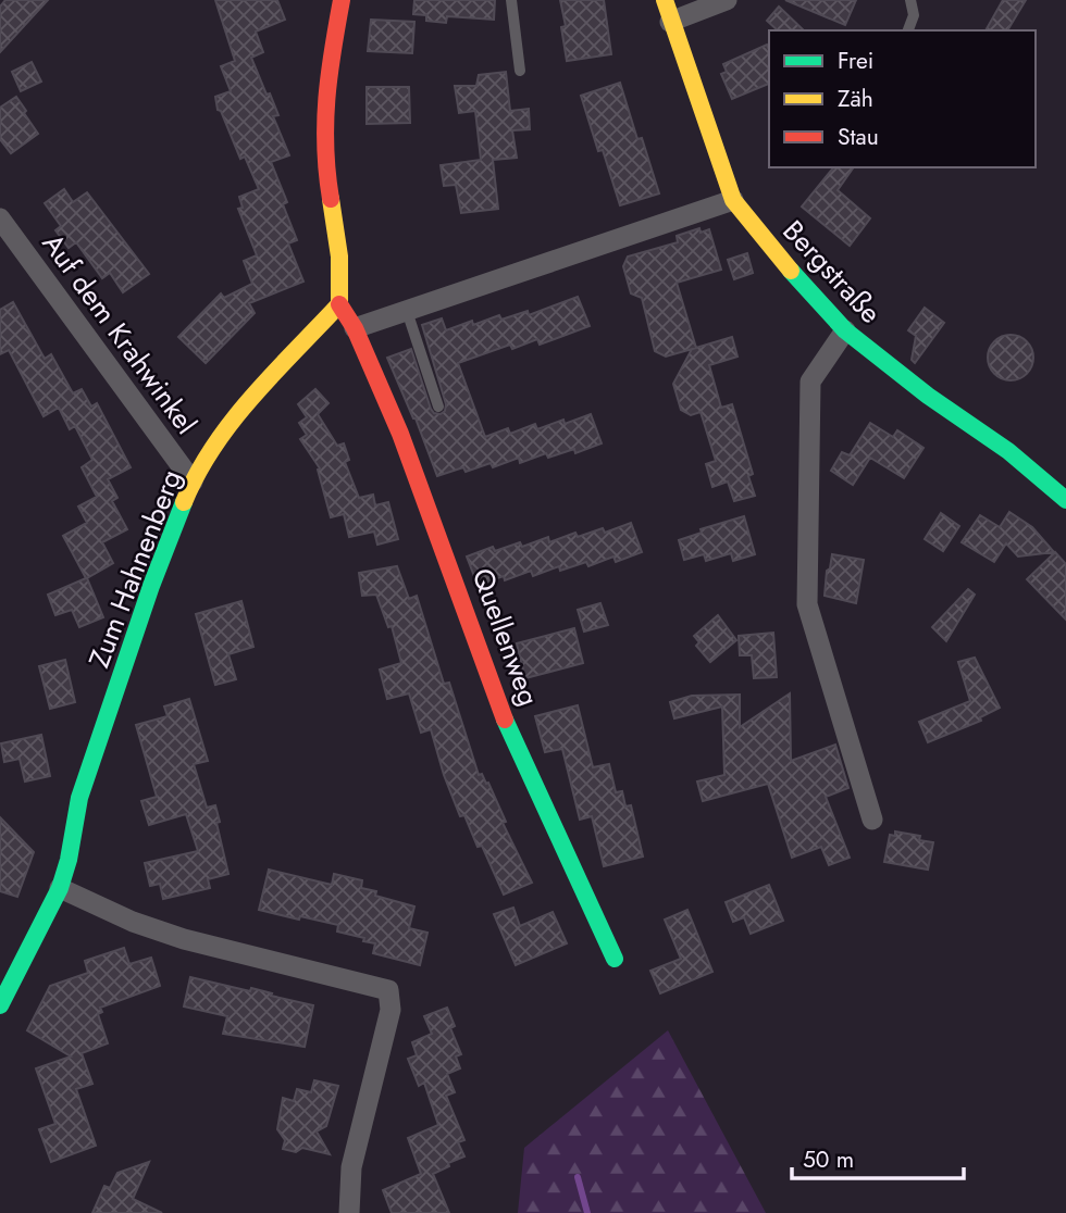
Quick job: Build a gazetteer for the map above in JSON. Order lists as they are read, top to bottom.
{
  "streets": {
    "street": [
      "Bergstraße",
      "Auf dem Krahwinkel",
      "Zum Hahnenberg",
      "Quellenweg"
    ]
  },
  "crossings": [
    ["Auf dem Krahwinkel", "Zum Hahnenberg"],
    ["Zum Hahnenberg", "Quellenweg"]
  ],
  "legend": ["Frei", "Zäh", "Stau"],
  "scale_bar": "50 m"
}
